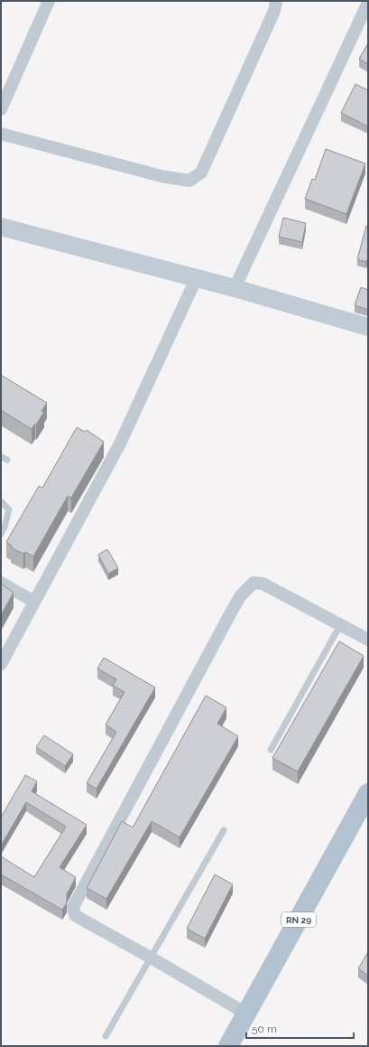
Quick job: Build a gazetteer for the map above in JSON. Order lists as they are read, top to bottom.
{
  "streets": {
    "main road": ["RN 29"]
  },
  "scale_bar": "50 m"
}
